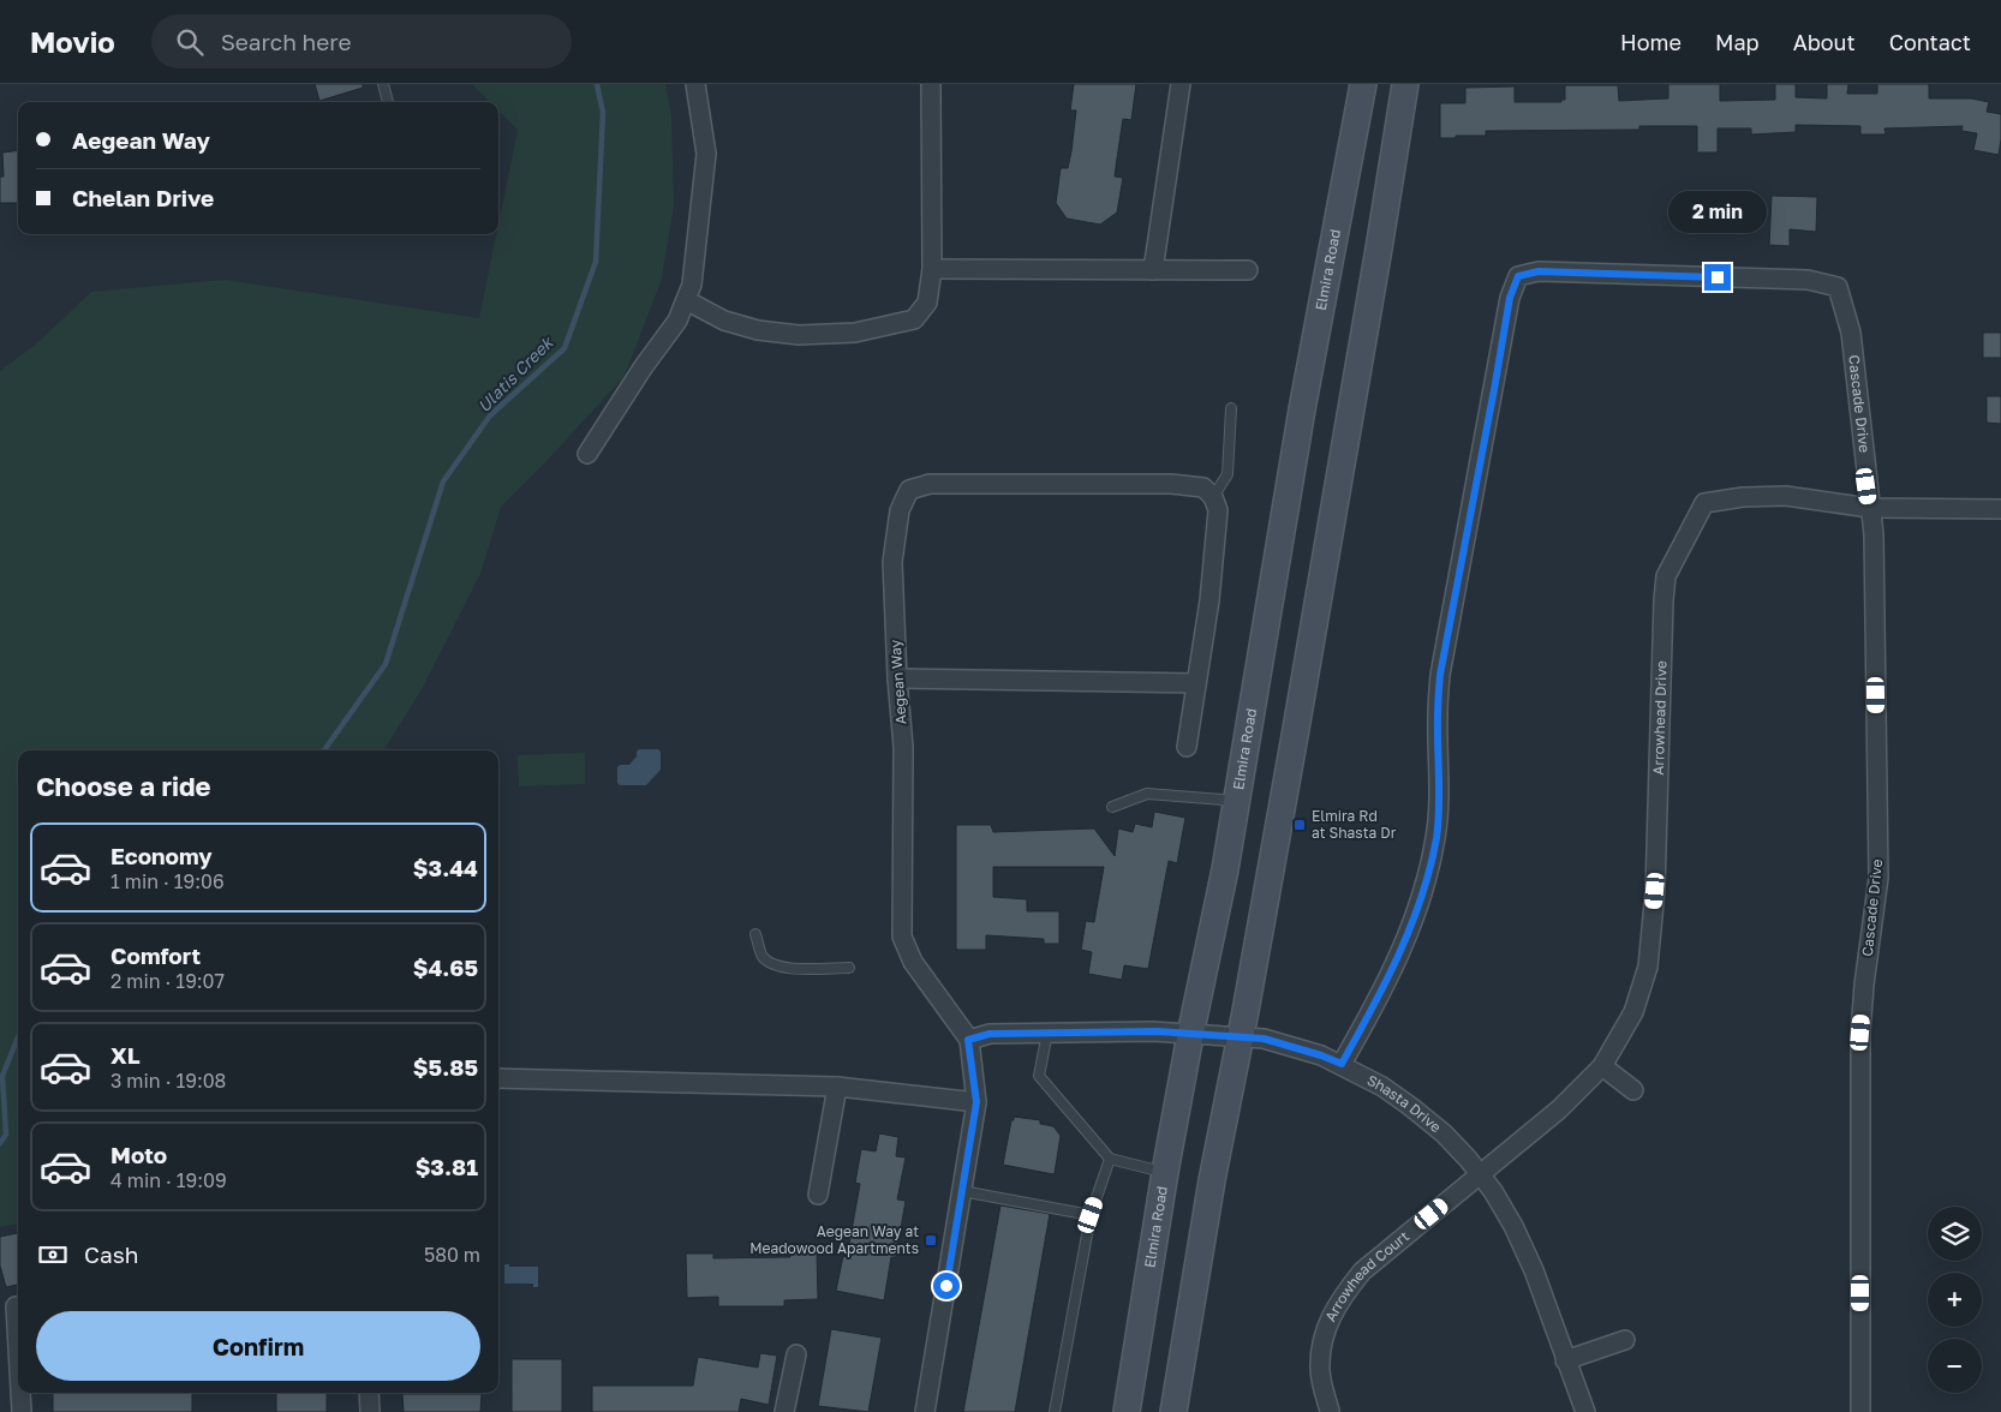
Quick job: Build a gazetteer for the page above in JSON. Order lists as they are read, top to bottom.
{
  "streets": {
    "main road": ["Elmira Road"],
    "street": [
      "Cascade Drive",
      "Aegean Way",
      "Arrowhead Drive",
      "Shasta Drive",
      "Arrowhead Court"
    ]
  },
  "crossings": [
    ["Elmira Road", "Shasta Drive"],
    ["Cascade Drive", "Arrowhead Drive"],
    ["Cascade Drive", "Shasta Drive"],
    ["Aegean Way", "Shasta Drive"],
    ["Arrowhead Drive", "Shasta Drive"],
    ["Arrowhead Drive", "Arrowhead Court"],
    ["Shasta Drive", "Arrowhead Court"]
  ],
  "water": ["Ulatis Creek"],
  "places": {
    "transit": ["Elmira Rd at Shasta Dr", "Aegean Way at Meadowood Apartments"]
  },
  "page": {
    "header": "Movio",
    "search": "Search here",
    "nav": [
      "Home",
      "Map",
      "About",
      "Contact"
    ],
    "banner": ["Aegean Way", "Chelan Drive"],
    "bubble": "2 min",
    "heading": "Choose a ride",
    "list": [
      {
        "name": "Economy",
        "note": "1 min · 19:06",
        "value": "$3.44"
      },
      {
        "name": "Comfort",
        "note": "2 min · 19:07",
        "value": "$4.65"
      },
      {
        "name": "XL",
        "note": "3 min · 19:08",
        "value": "$5.85"
      },
      {
        "name": "Moto",
        "note": "4 min · 19:09",
        "value": "$3.81"
      }
    ],
    "map_buttons": ["+", "−"],
    "pay": ["Cash", "580 m"],
    "buttons": "Confirm"
  }
}
